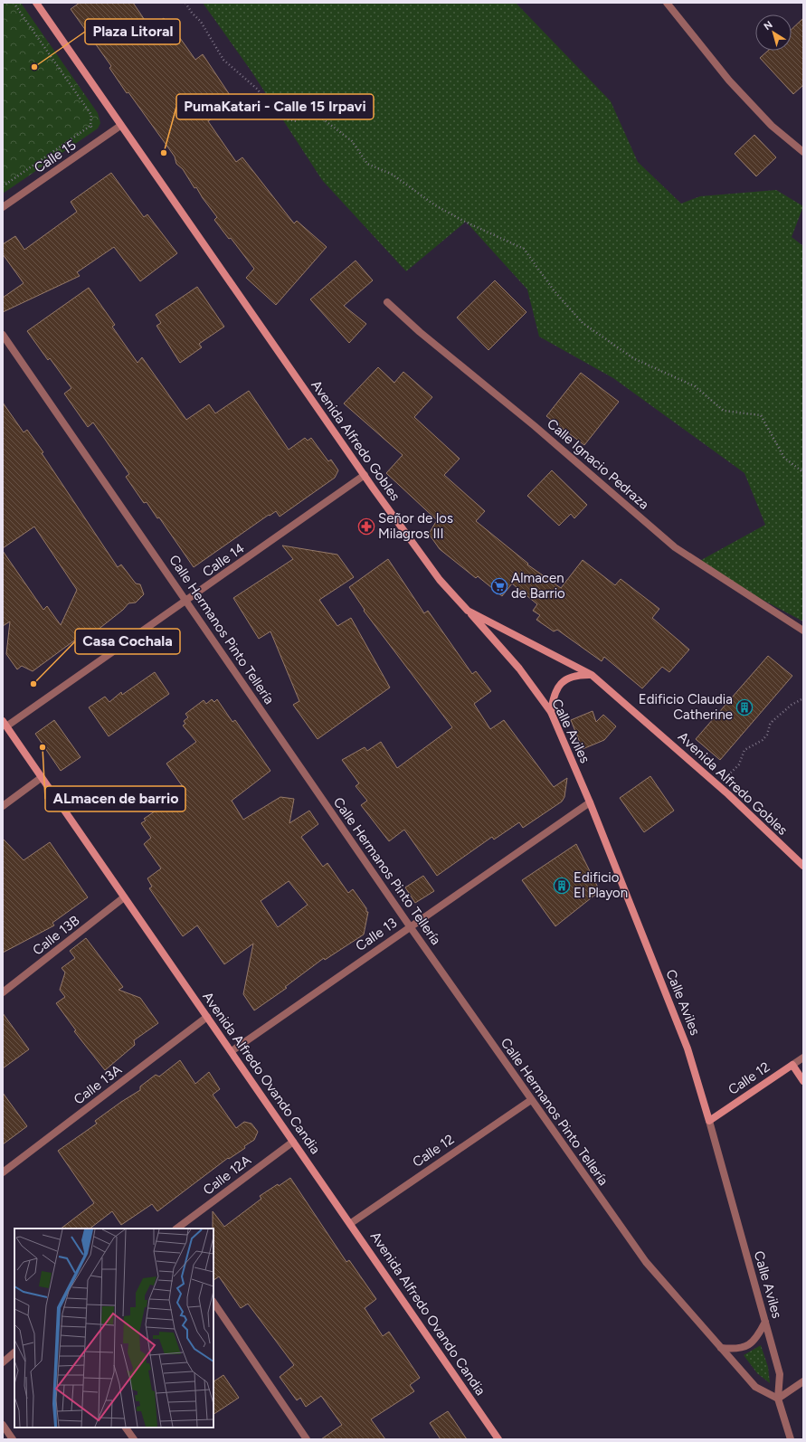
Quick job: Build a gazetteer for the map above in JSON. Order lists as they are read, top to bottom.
{
  "streets": {
    "main road": [
      "Avenida Alfredo Gobles",
      "Calle Aviles",
      "Avenida Alfredo Ovando Candia",
      "Calle 12"
    ],
    "street": [
      "Calle 15",
      "Calle Ignacio Pedraza",
      "Calle 14",
      "Calle Hermanos Pinto Tellería",
      "Calle 13",
      "Calle 13B",
      "Calle 13A",
      "Calle 12A"
    ]
  },
  "crossings": [
    ["Calle 15", "Avenida Alfredo Gobles"],
    ["Avenida Alfredo Gobles", "Calle 14"],
    ["Avenida Alfredo Gobles", "Calle Aviles"],
    ["Calle 14", "Calle Hermanos Pinto Tellería"],
    ["Calle 14", "Avenida Alfredo Ovando Candia"],
    ["Calle Hermanos Pinto Tellería", "Calle Aviles"],
    ["Calle Hermanos Pinto Tellería", "Calle 13"],
    ["Calle Hermanos Pinto Tellería", "Calle 12"],
    ["Calle Aviles", "Calle 13"],
    ["Calle Aviles", "Calle 12"],
    ["Calle 13", "Avenida Alfredo Ovando Candia"],
    ["Calle 13B", "Avenida Alfredo Ovando Candia"],
    ["Avenida Alfredo Ovando Candia", "Calle 12"],
    ["Avenida Alfredo Ovando Candia", "Calle 13A"],
    ["Avenida Alfredo Ovando Candia", "Calle 12A"]
  ],
  "places": {
    "other": [
      "Plaza Litoral",
      "PumaKatari - Calle 15 Irpavi",
      "Casa Cochala",
      "ALmacen de barrio"
    ],
    "pharmacy": ["Señor de los Milagros III"],
    "supermarket": ["Almacen de Barrio"],
    "building": ["Edificio Claudia Catherine", "Edificio El Playon"]
  },
  "north": "top left"
}
